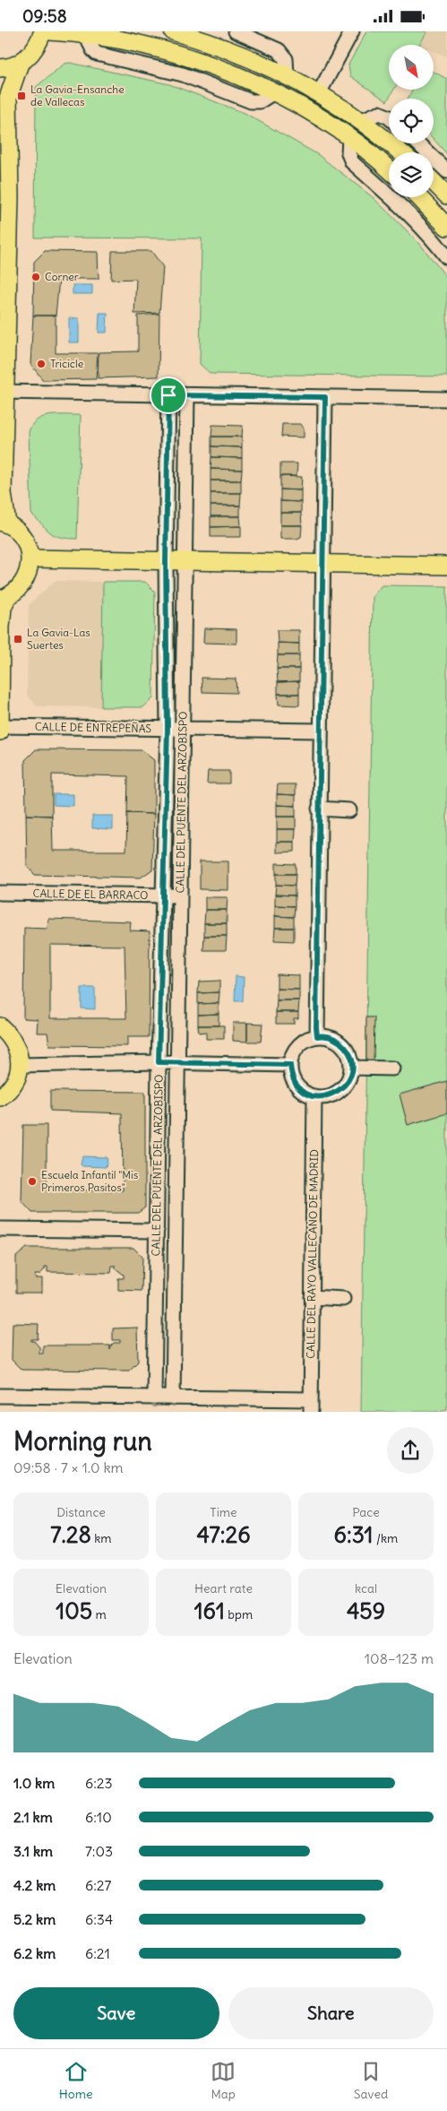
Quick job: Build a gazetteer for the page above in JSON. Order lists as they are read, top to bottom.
{
  "streets": {
    "street": [
      "CALLE DE ENTREPEÑAS",
      "CALLE DEL PUENTE DEL ARZOBISPO",
      "CALLE DE EL BARRACO",
      "CALLE DEL RAYO VALLECANO DE MADRID"
    ]
  },
  "crossings": [
    ["CALLE DE ENTREPEÑAS", "CALLE DEL PUENTE DEL ARZOBISPO"],
    ["CALLE DEL PUENTE DEL ARZOBISPO", "CALLE DE EL BARRACO"]
  ],
  "places": {
    "transit": ["La Gavia-Ensanche de Vallecas", "La Gavia-Las Suertes"],
    "other": ["Corner", "Tricicle", "Escuela Infantil \"Mis Primeros Pasitos\""]
  },
  "north": "bottom right",
  "page": {
    "status": "09:58",
    "heading": ["Morning run", "09:58 · 7 × 1.0 km"],
    "stats": [
      ["Distance", "7.28 km"],
      ["Time", "47:26"],
      ["Pace", "6:31 /km"],
      ["Elevation", "105 m"],
      ["Heart rate", "161 bpm"],
      ["kcal", "459"]
    ],
    "chart": ["Elevation", "108–123 m"],
    "list": [
      {
        "name": "1.0 km",
        "note": "6:23"
      },
      {
        "name": "2.1 km",
        "note": "6:10"
      },
      {
        "name": "3.1 km",
        "note": "7:03"
      },
      {
        "name": "4.2 km",
        "note": "6:27"
      },
      {
        "name": "5.2 km",
        "note": "6:34"
      },
      {
        "name": "6.2 km",
        "note": "6:21"
      }
    ],
    "buttons": ["Save", "Share"],
    "tabs": ["Home", "Map", "Saved"]
  }
}
